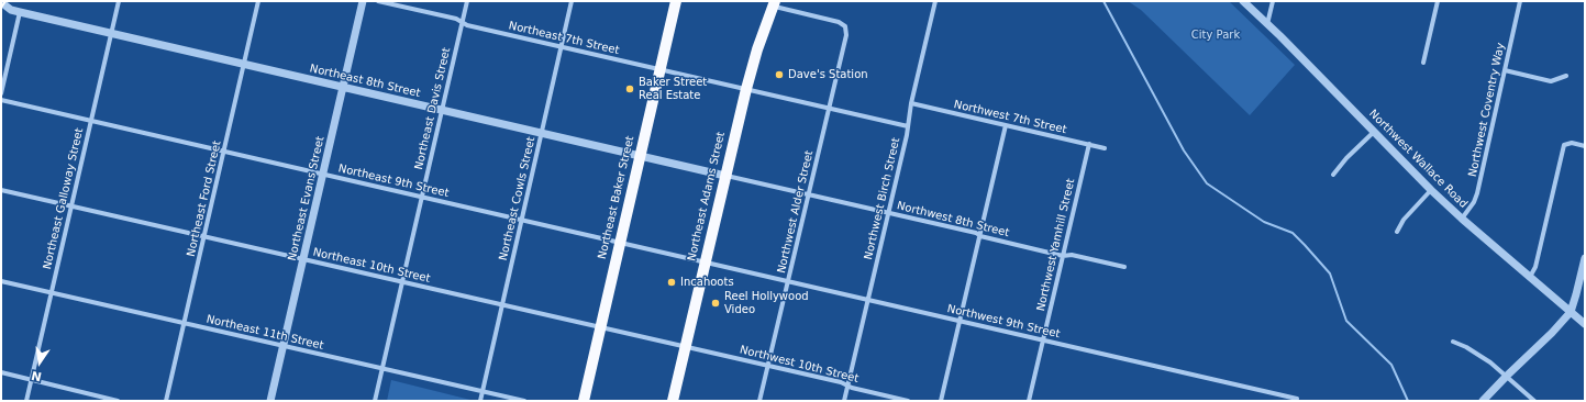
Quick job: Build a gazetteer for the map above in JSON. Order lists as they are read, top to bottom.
{
  "streets": {
    "highway": ["Northeast Adams Street", "Northeast Baker Street"],
    "street": [
      "Northeast 7th Street",
      "Northeast 8th Street",
      "Northeast Davis Street",
      "Northwest Coventry Way",
      "Northwest 7th Street",
      "Northwest Wallace Road",
      "Northeast 9th Street",
      "Northeast Galloway Street",
      "Northeast Ford Street",
      "Northeast Evans Street",
      "Northeast Cowls Street",
      "Northwest Birch Street",
      "Northwest Alder Street",
      "Northwest 8th Street",
      "Northwest Yamhill Street",
      "Northeast 10th Street",
      "Northwest 9th Street",
      "Northeast 11th Street",
      "Northwest 10th Street"
    ]
  },
  "crossings": [
    ["Northeast 7th Street", "Northeast Davis Street"],
    ["Northeast 7th Street", "Northeast Adams Street"],
    ["Northeast 7th Street", "Northeast Baker Street"],
    ["Northeast 7th Street", "Northeast Cowls Street"],
    ["Northeast 8th Street", "Northeast Davis Street"],
    ["Northeast 8th Street", "Northeast Adams Street"],
    ["Northeast 8th Street", "Northeast Baker Street"],
    ["Northeast 8th Street", "Northeast Galloway Street"],
    ["Northeast 8th Street", "Northeast Ford Street"],
    ["Northeast 8th Street", "Northeast Evans Street"],
    ["Northeast 8th Street", "Northeast Cowls Street"],
    ["Northeast 8th Street", "Northwest 8th Street"],
    ["Northeast Davis Street", "Northeast 9th Street"],
    ["Northeast Davis Street", "Northeast 10th Street"],
    ["Northeast Davis Street", "Northeast 11th Street"],
    ["Northwest Coventry Way", "Northwest Wallace Road"],
    ["Northwest 7th Street", "Northwest Birch Street"],
    ["Northwest 7th Street", "Northwest Yamhill Street"],
    ["Northeast 9th Street", "Northeast Adams Street"],
    ["Northeast 9th Street", "Northeast Baker Street"],
    ["Northeast 9th Street", "Northeast Galloway Street"],
    ["Northeast 9th Street", "Northeast Ford Street"],
    ["Northeast 9th Street", "Northeast Evans Street"],
    ["Northeast 9th Street", "Northeast Cowls Street"],
    ["Northeast 9th Street", "Northwest 9th Street"],
    ["Northeast Adams Street", "Northwest Alder Street"],
    ["Northeast Adams Street", "Northwest 8th Street"],
    ["Northeast Adams Street", "Northeast 10th Street"],
    ["Northeast Adams Street", "Northwest 9th Street"],
    ["Northeast Adams Street", "Northwest 10th Street"],
    ["Northeast Baker Street", "Northeast 10th Street"],
    ["Northeast Galloway Street", "Northeast 10th Street"],
    ["Northeast Galloway Street", "Northeast 11th Street"],
    ["Northeast Ford Street", "Northeast 10th Street"],
    ["Northeast Ford Street", "Northeast 11th Street"],
    ["Northeast Evans Street", "Northeast 10th Street"],
    ["Northeast Evans Street", "Northeast 11th Street"],
    ["Northeast Cowls Street", "Northeast 10th Street"],
    ["Northeast Cowls Street", "Northeast 11th Street"],
    ["Northwest Birch Street", "Northwest 8th Street"],
    ["Northwest Birch Street", "Northwest 9th Street"],
    ["Northwest Birch Street", "Northwest 10th Street"],
    ["Northwest Alder Street", "Northwest 8th Street"],
    ["Northwest Alder Street", "Northwest 9th Street"],
    ["Northwest Alder Street", "Northwest 10th Street"],
    ["Northwest 8th Street", "Northwest Yamhill Street"],
    ["Northwest Yamhill Street", "Northwest 9th Street"],
    ["Northeast 10th Street", "Northwest 10th Street"]
  ],
  "parks": ["City Park"],
  "places": [
    "Dave's Station",
    "Baker Street Real Estate",
    "Incahoots",
    "Reel Hollywood Video"
  ],
  "north": "bottom"
}
